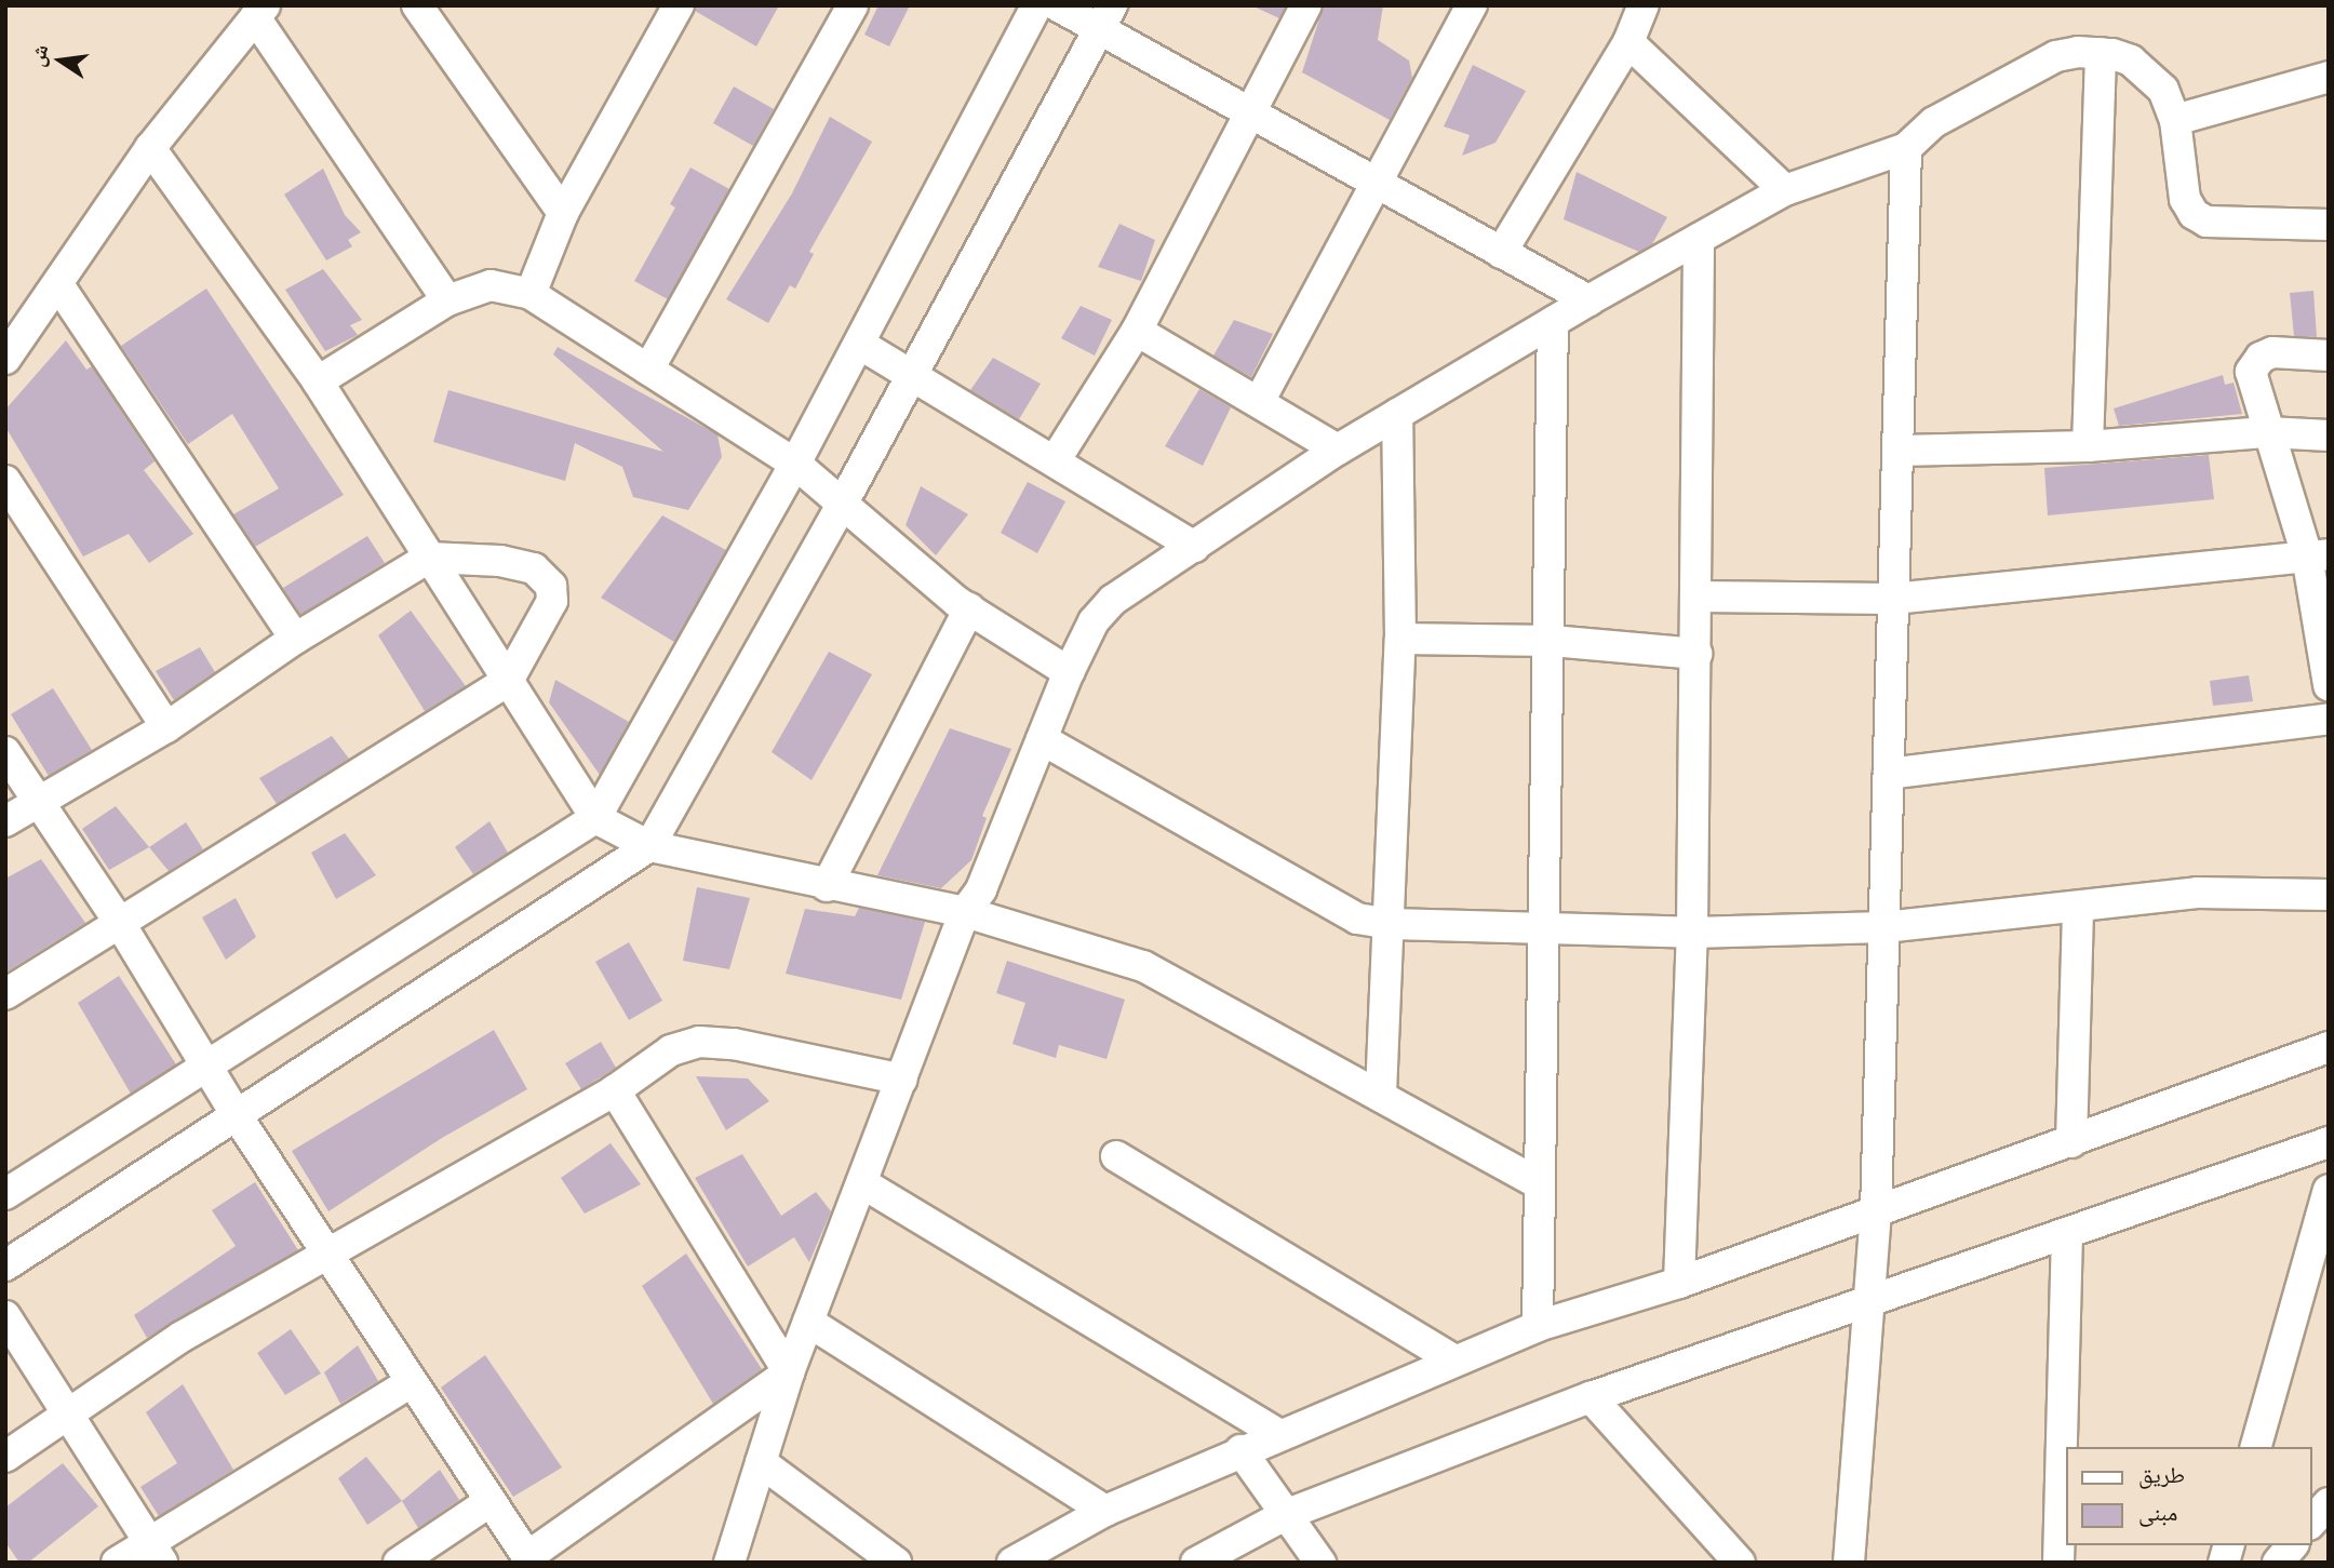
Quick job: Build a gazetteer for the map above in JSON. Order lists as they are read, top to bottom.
{
  "legend": ["طريق", "مبنى"],
  "north": "left"
}
